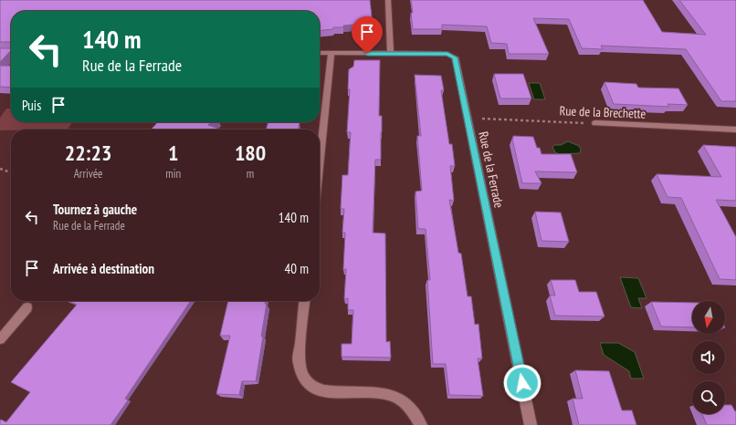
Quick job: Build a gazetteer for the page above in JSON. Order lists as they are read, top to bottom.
{
  "streets": {
    "street": ["Rue de la Brechette", "Rue de la Ferrade"]
  },
  "crossings": [
    ["Rue de la Brechette", "Rue de la Ferrade"]
  ],
  "north": "bottom",
  "page": {
    "turn": ["140 m", "Rue de la Ferrade"],
    "then": "Puis",
    "eta": [
      "22:23",
      "Arrivée",
      "1",
      "min",
      "180",
      "m"
    ],
    "list": [
      {
        "name": "Tournez à gauche",
        "note": "Rue de la Ferrade",
        "value": "140 m"
      },
      {
        "name": "Arrivée à destination",
        "value": "40 m"
      }
    ]
  }
}
